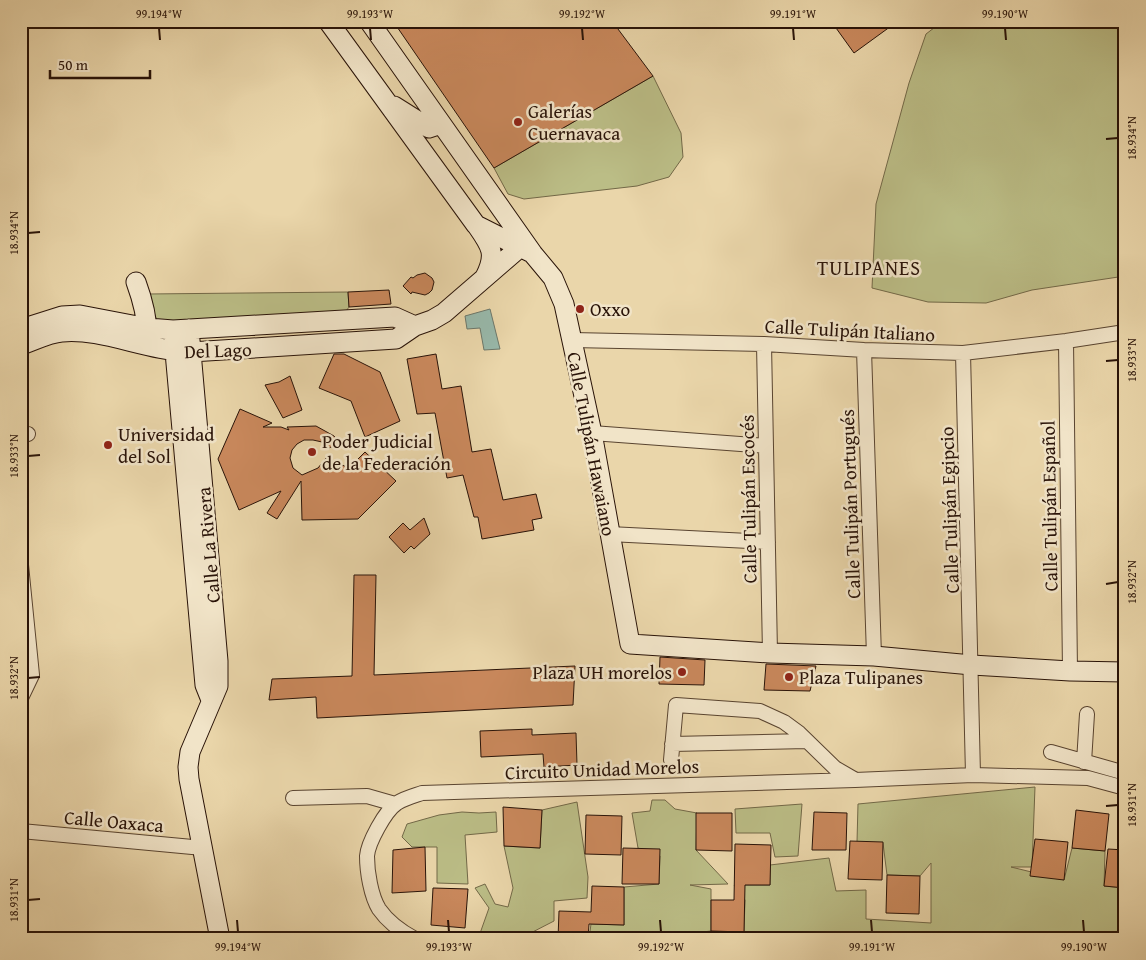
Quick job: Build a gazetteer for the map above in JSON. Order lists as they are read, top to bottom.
{
  "streets": {
    "street": [
      "Calle Tulipán Italiano",
      "Del Lago",
      "Calle Tulipán Hawaiano",
      "Calle Tulipán Escocés",
      "Calle Tulipán Portugués",
      "Calle Tulipán Español",
      "Calle Tulipán Egipcio",
      "Calle La Rivera",
      "Circuito Unidad Morelos",
      "Calle Oaxaca"
    ]
  },
  "crossings": [
    ["Calle Tulipán Italiano", "Calle Tulipán Hawaiano"],
    ["Calle Tulipán Italiano", "Calle Tulipán Escocés"],
    ["Calle Tulipán Italiano", "Calle Tulipán Portugués"],
    ["Calle Tulipán Italiano", "Calle Tulipán Español"],
    ["Calle Tulipán Italiano", "Calle Tulipán Egipcio"],
    ["Del Lago", "Calle Tulipán Hawaiano"],
    ["Del Lago", "Calle La Rivera"],
    ["Calle Tulipán Hawaiano", "Calle Tulipán Escocés"],
    ["Calle La Rivera", "Calle Oaxaca"]
  ],
  "districts": ["TULIPANES"],
  "places": [
    "Galerías Cuernavaca",
    "Oxxo",
    "Universidad del Sol",
    "Poder Judicial de la Federación",
    "Plaza UH morelos",
    "Plaza Tulipanes"
  ],
  "scale_bar": "50 m",
  "coordinates": [
    "99.194°W",
    "99.193°W",
    "99.192°W",
    "99.191°W",
    "99.190°W",
    "18.934°N",
    "18.933°N",
    "18.932°N",
    "18.931°N"
  ]
}
